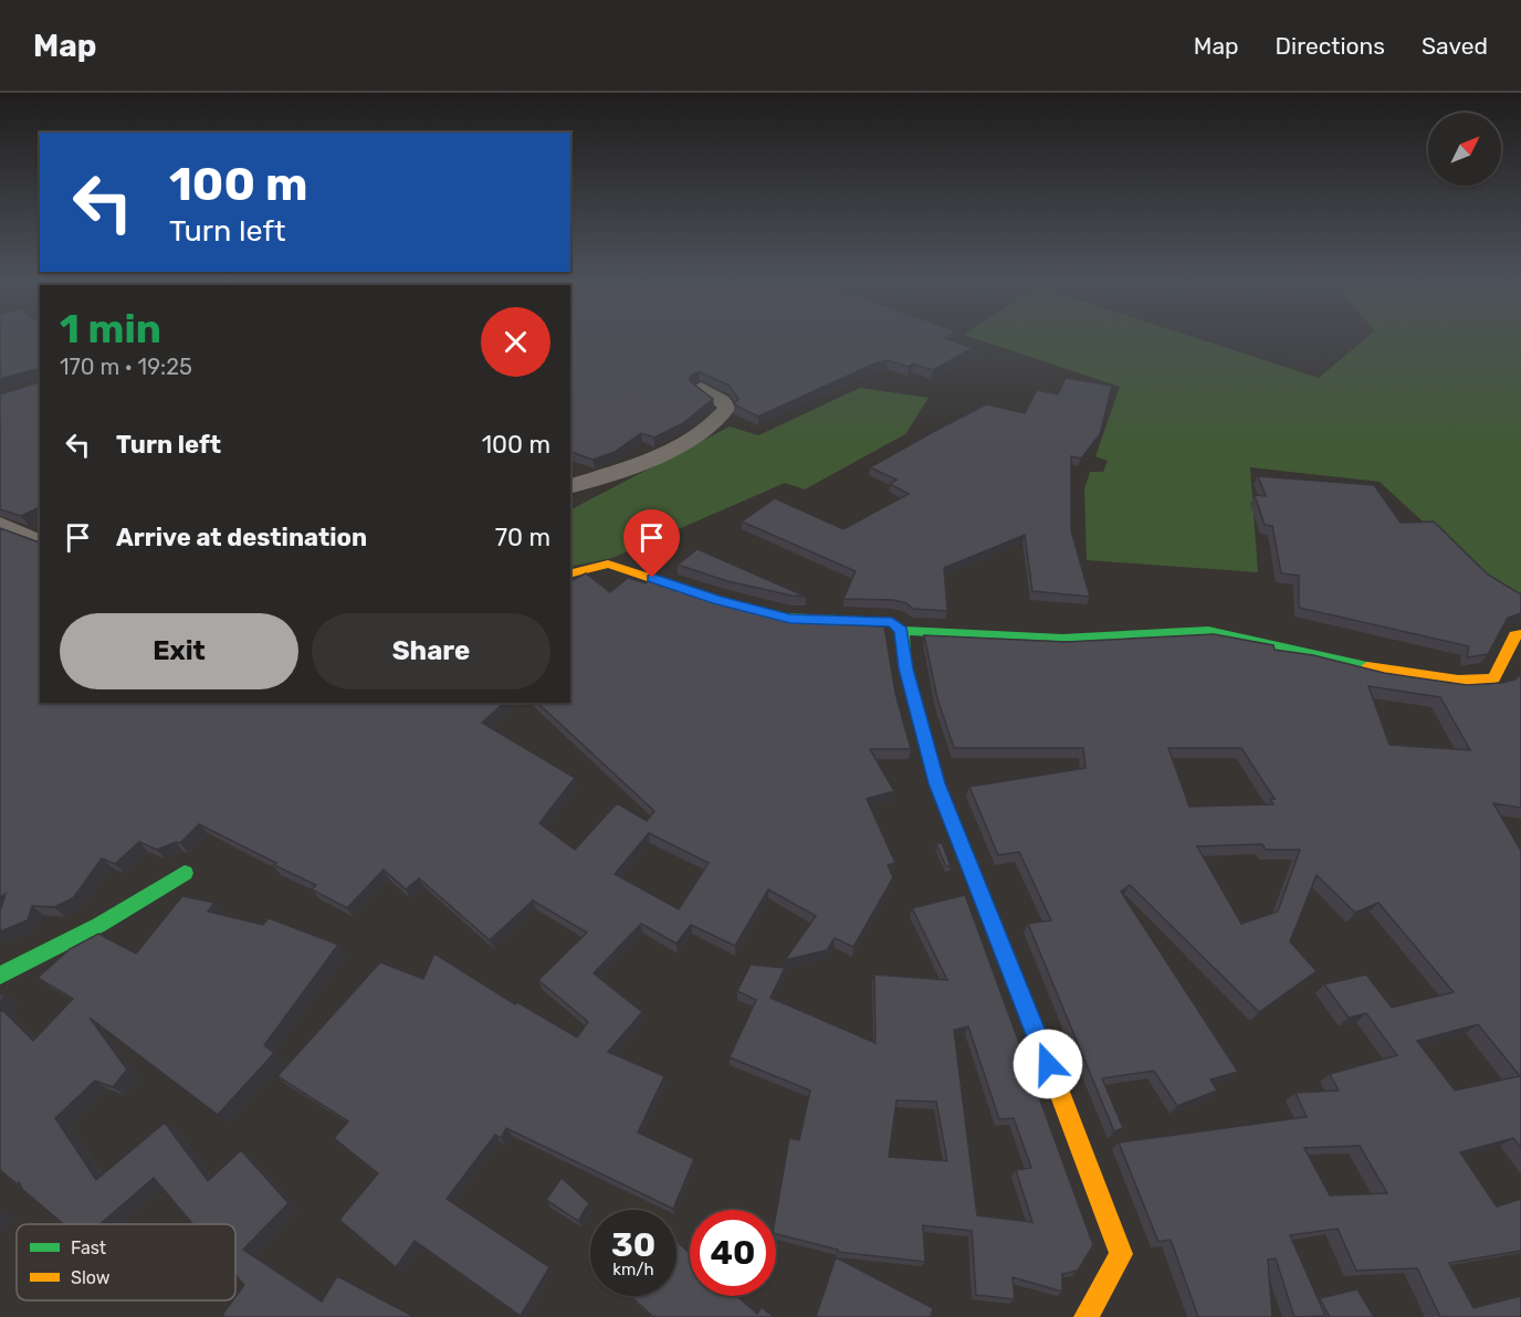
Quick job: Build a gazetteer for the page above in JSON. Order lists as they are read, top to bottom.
{
  "legend": ["Fast", "Slow"],
  "north": "top right",
  "page": {
    "header": "Map",
    "nav": ["Map", "Directions", "Saved"],
    "turn": ["100 m", "Turn left"],
    "heading": ["1 min", "170 m · 19:25"],
    "list": [
      {
        "name": "Turn left",
        "value": "100 m"
      },
      {
        "name": "Arrive at destination",
        "value": "70 m"
      }
    ],
    "buttons": ["Exit", "Share"],
    "speed": "30 km/h",
    "limit": "40"
  }
}
